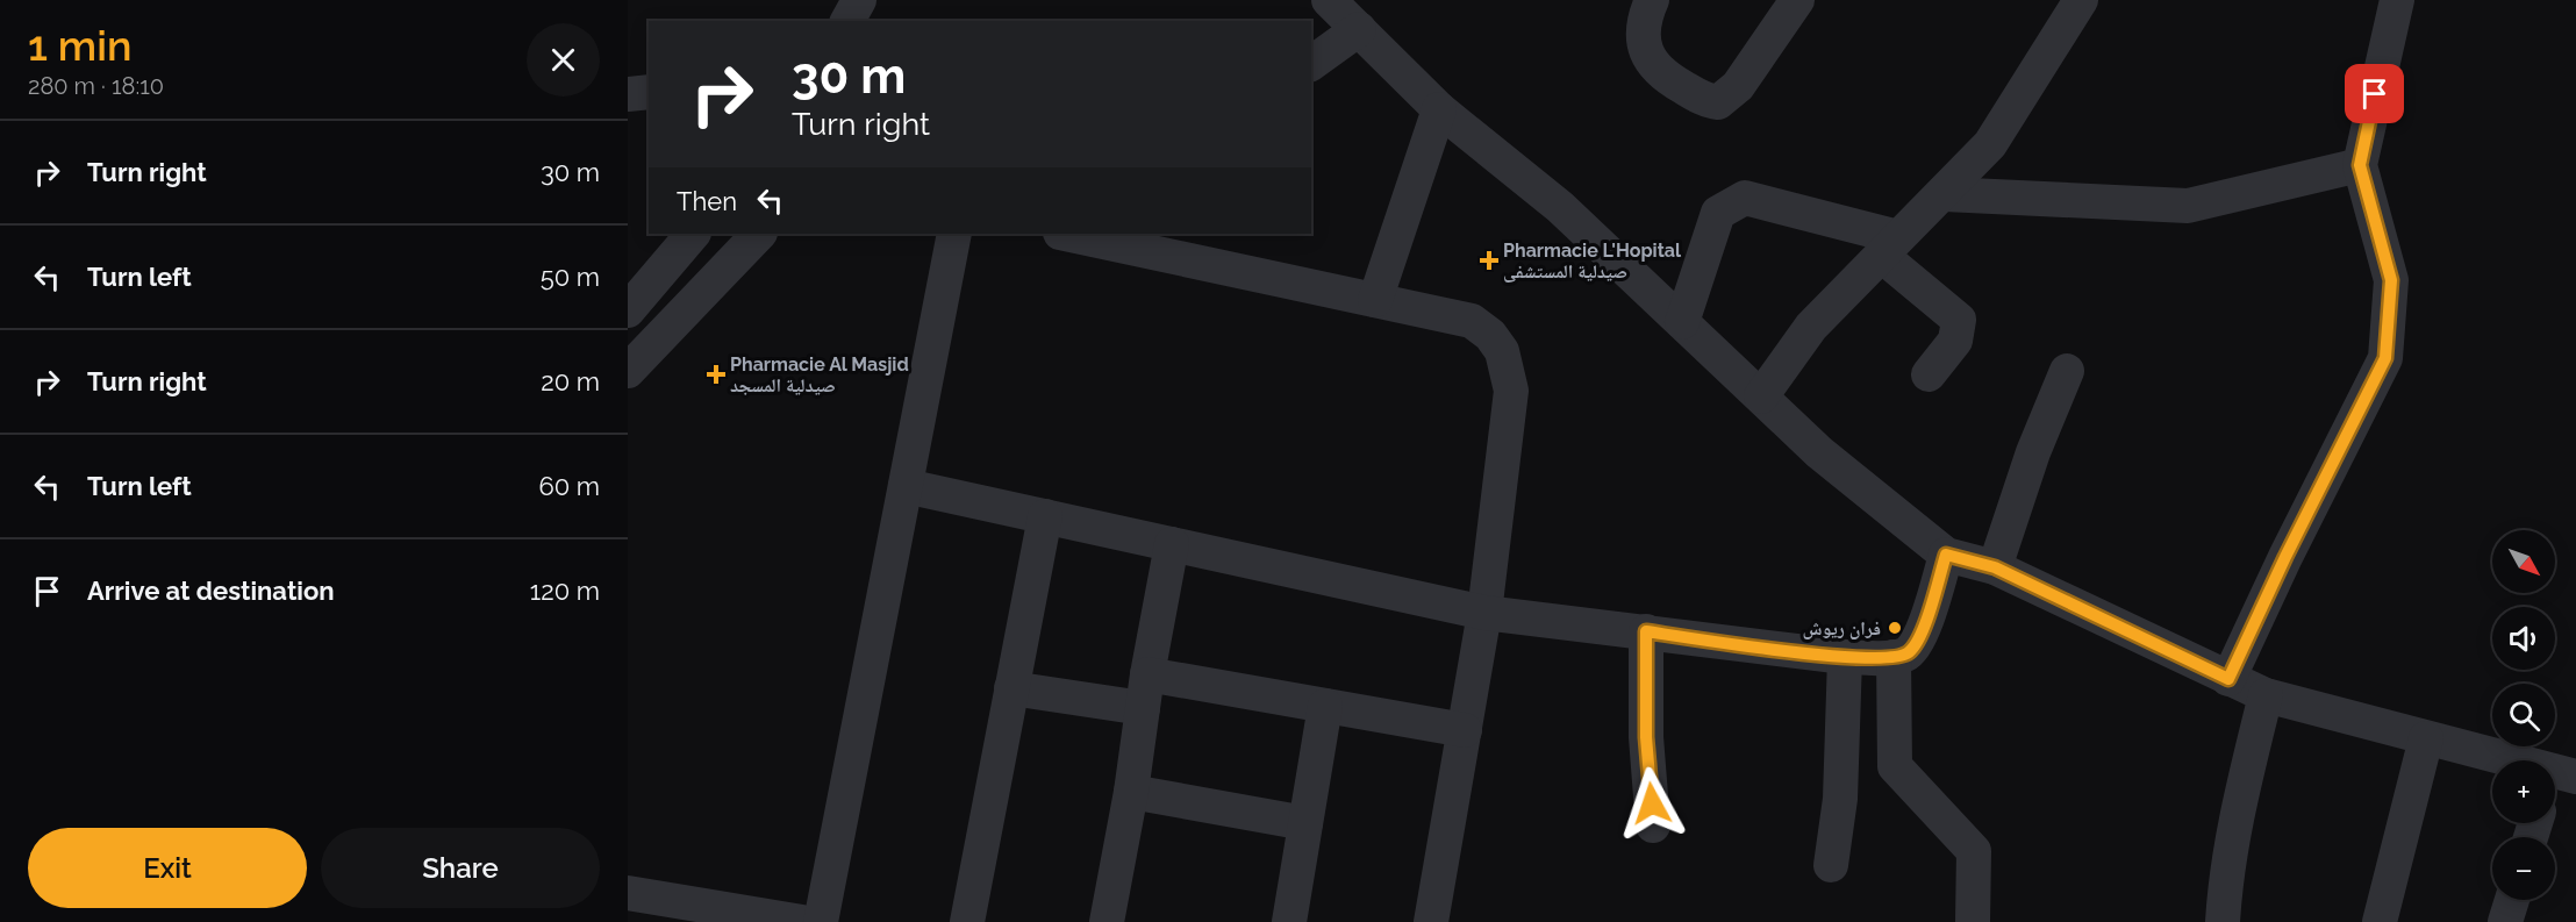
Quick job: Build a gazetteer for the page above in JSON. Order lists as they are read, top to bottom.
{
  "places": {
    "health": ["Pharmacie L'Hopital صيدلية المستشفى", "Pharmacie Al Masjid صيدلية المسجد"],
    "other": ["فران ريوش"]
  },
  "north": "bottom right",
  "page": {
    "heading": ["1 min", "280 m · 18:10"],
    "turn": ["30 m", "Turn right"],
    "list": [
      {
        "name": "Turn right",
        "value": "30 m"
      },
      {
        "name": "Turn left",
        "value": "50 m"
      },
      {
        "name": "Turn right",
        "value": "20 m"
      },
      {
        "name": "Turn left",
        "value": "60 m"
      },
      {
        "name": "Arrive at destination",
        "value": "120 m"
      }
    ],
    "then": "Then",
    "map_buttons": ["+", "−"],
    "buttons": ["Exit", "Share"]
  }
}
